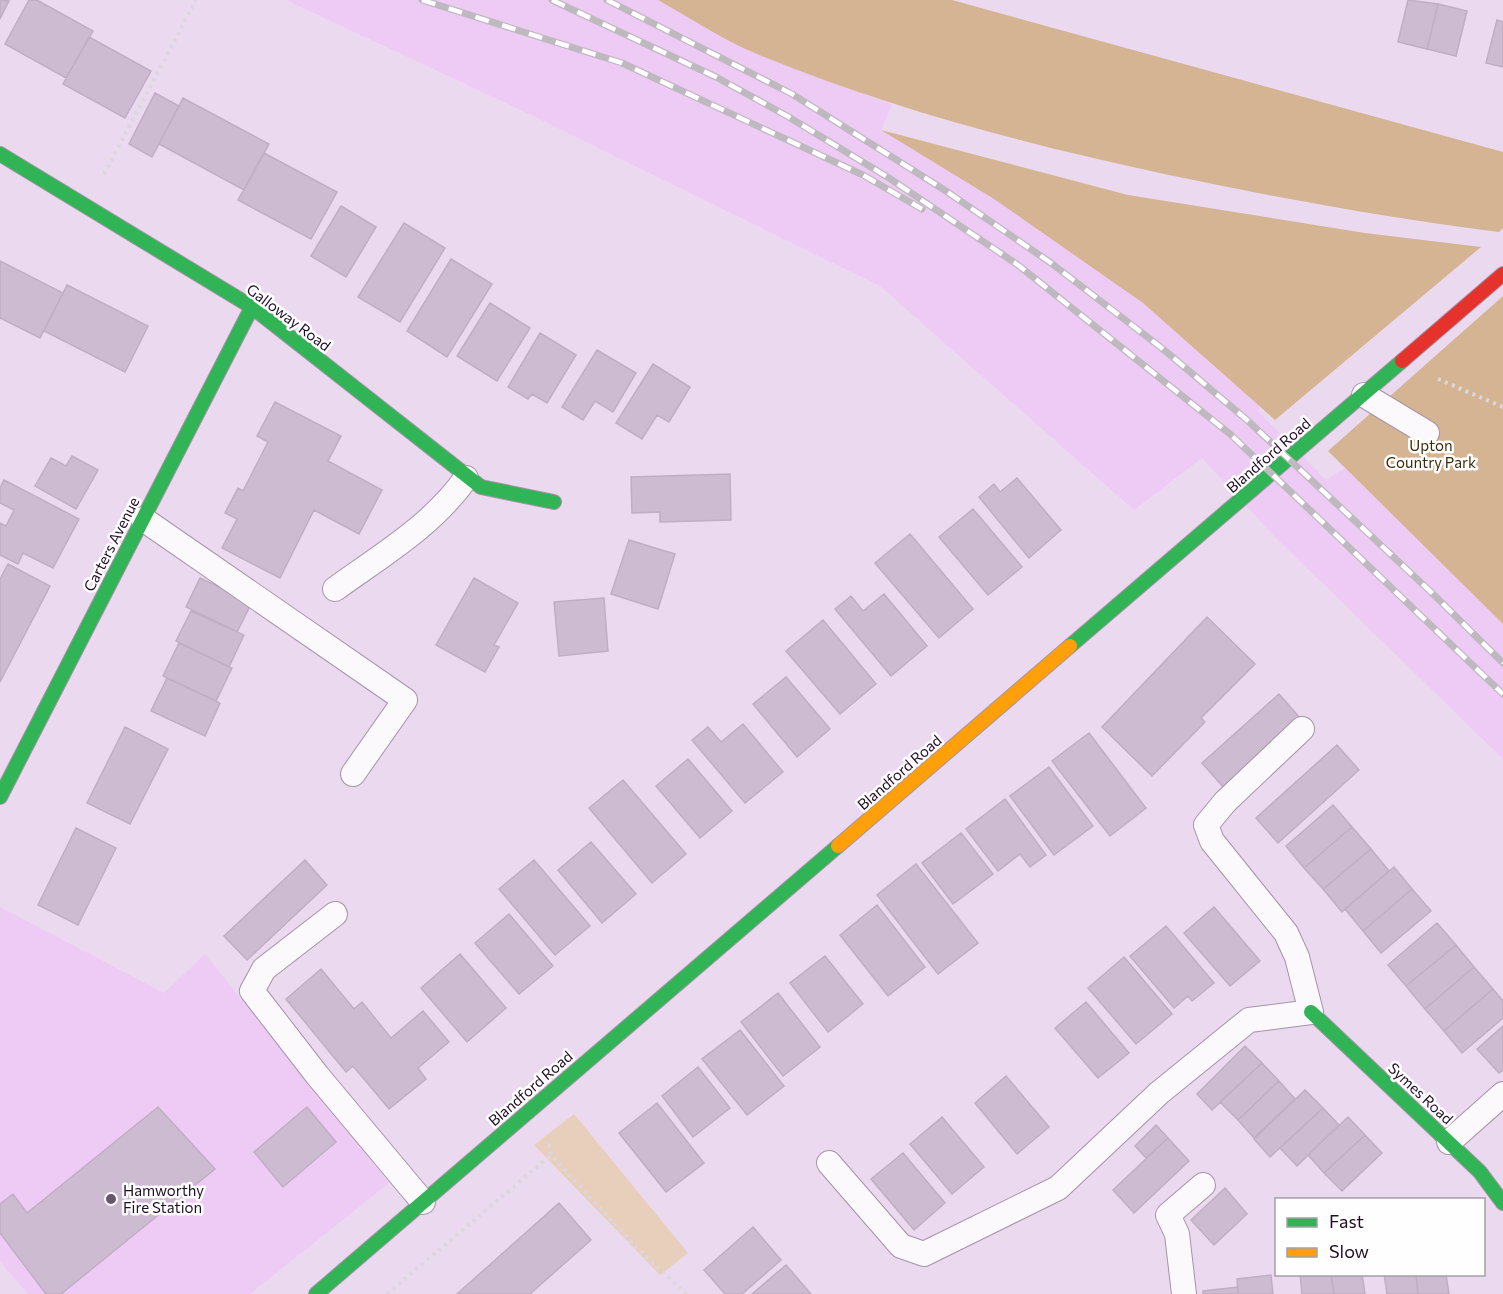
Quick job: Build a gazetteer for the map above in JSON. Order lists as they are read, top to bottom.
{
  "streets": {
    "main road": [
      "Galloway Road",
      "Blandford Road",
      "Carters Avenue",
      "Symes Road"
    ]
  },
  "crossings": [
    ["Galloway Road", "Carters Avenue"]
  ],
  "parks": ["Upton Country Park"],
  "places": ["Hamworthy Fire Station"],
  "legend": ["Fast", "Slow"]
}
